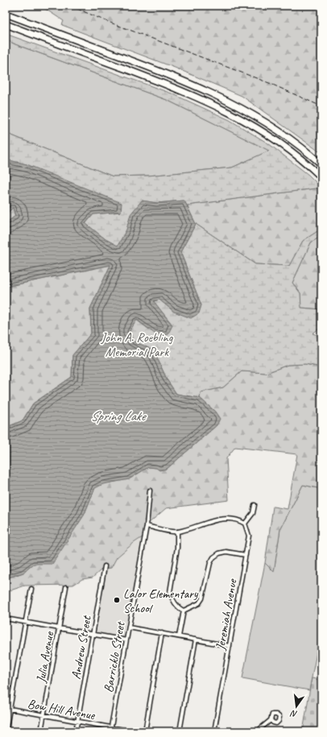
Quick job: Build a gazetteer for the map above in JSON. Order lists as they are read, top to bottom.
{
  "streets": {
    "street": [
      "Jeremiah Avenue",
      "Andrew Street",
      "Julia Avenue",
      "Barricklo Street",
      "Bow Hill Avenue"
    ]
  },
  "crossings": [
    ["Andrew Street", "Bow Hill Avenue"],
    ["Julia Avenue", "Bow Hill Avenue"],
    ["Barricklo Street", "Bow Hill Avenue"]
  ],
  "water": ["Spring Lake"],
  "parks": ["John A. Roebling Memorial Park"],
  "places": ["Lalor Elementary School"],
  "north": "bottom"
}
